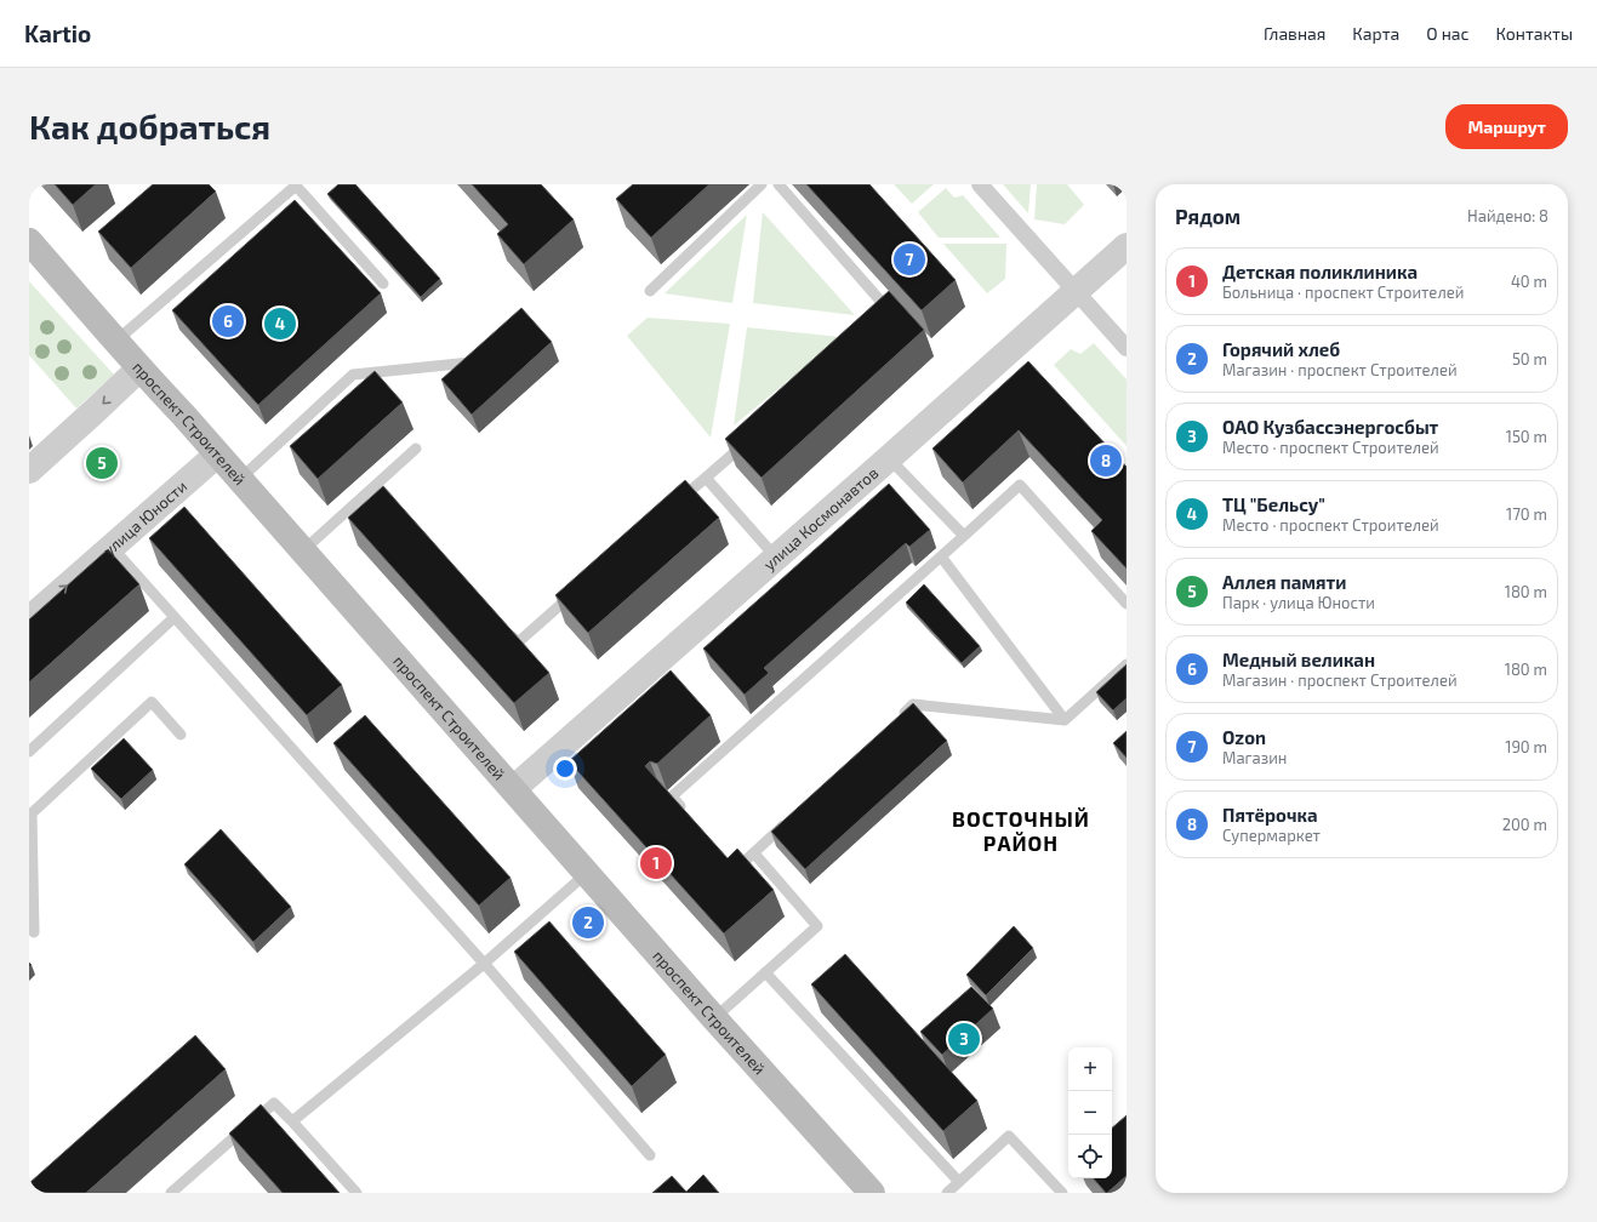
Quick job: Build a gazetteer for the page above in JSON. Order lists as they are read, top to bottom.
{
  "streets": {
    "main road": ["проспект Строителей"],
    "street": ["улица Юности", "улица Космонавтов"]
  },
  "crossings": [
    ["проспект Строителей", "улица Юности"],
    ["проспект Строителей", "улица Космонавтов"]
  ],
  "one_way": ["улица Юности"],
  "districts": ["ВОСТОЧНЫЙ РАЙОН"],
  "page": {
    "header": "Kartio",
    "nav": [
      "Главная",
      "Карта",
      "О нас",
      "Контакты"
    ],
    "buttons": "Маршрут",
    "title": "Как добраться",
    "heading": ["Рядом", "Найдено: 8"],
    "pins": [
      "7",
      "6",
      "4",
      "8",
      "5",
      "1",
      "2",
      "3"
    ],
    "list": [
      {
        "mark": "1",
        "name": "Детская поликлиника",
        "note": "Больница · проспект Строителей",
        "value": "40 m"
      },
      {
        "mark": "2",
        "name": "Горячий хлеб",
        "note": "Магазин · проспект Строителей",
        "value": "50 m"
      },
      {
        "mark": "3",
        "name": "ОАО Кузбассэнергосбыт",
        "note": "Место · проспект Строителей",
        "value": "150 m"
      },
      {
        "mark": "4",
        "name": "ТЦ \"Бельсу\"",
        "note": "Место · проспект Строителей",
        "value": "170 m"
      },
      {
        "mark": "5",
        "name": "Аллея памяти",
        "note": "Парк · улица Юности",
        "value": "180 m"
      },
      {
        "mark": "6",
        "name": "Медный великан",
        "note": "Магазин · проспект Строителей",
        "value": "180 m"
      },
      {
        "mark": "7",
        "name": "Ozon",
        "note": "Магазин",
        "value": "190 m"
      },
      {
        "mark": "8",
        "name": "Пятёрочка",
        "note": "Супермаркет",
        "value": "200 m"
      }
    ],
    "map_buttons": ["+", "−"]
  }
}
